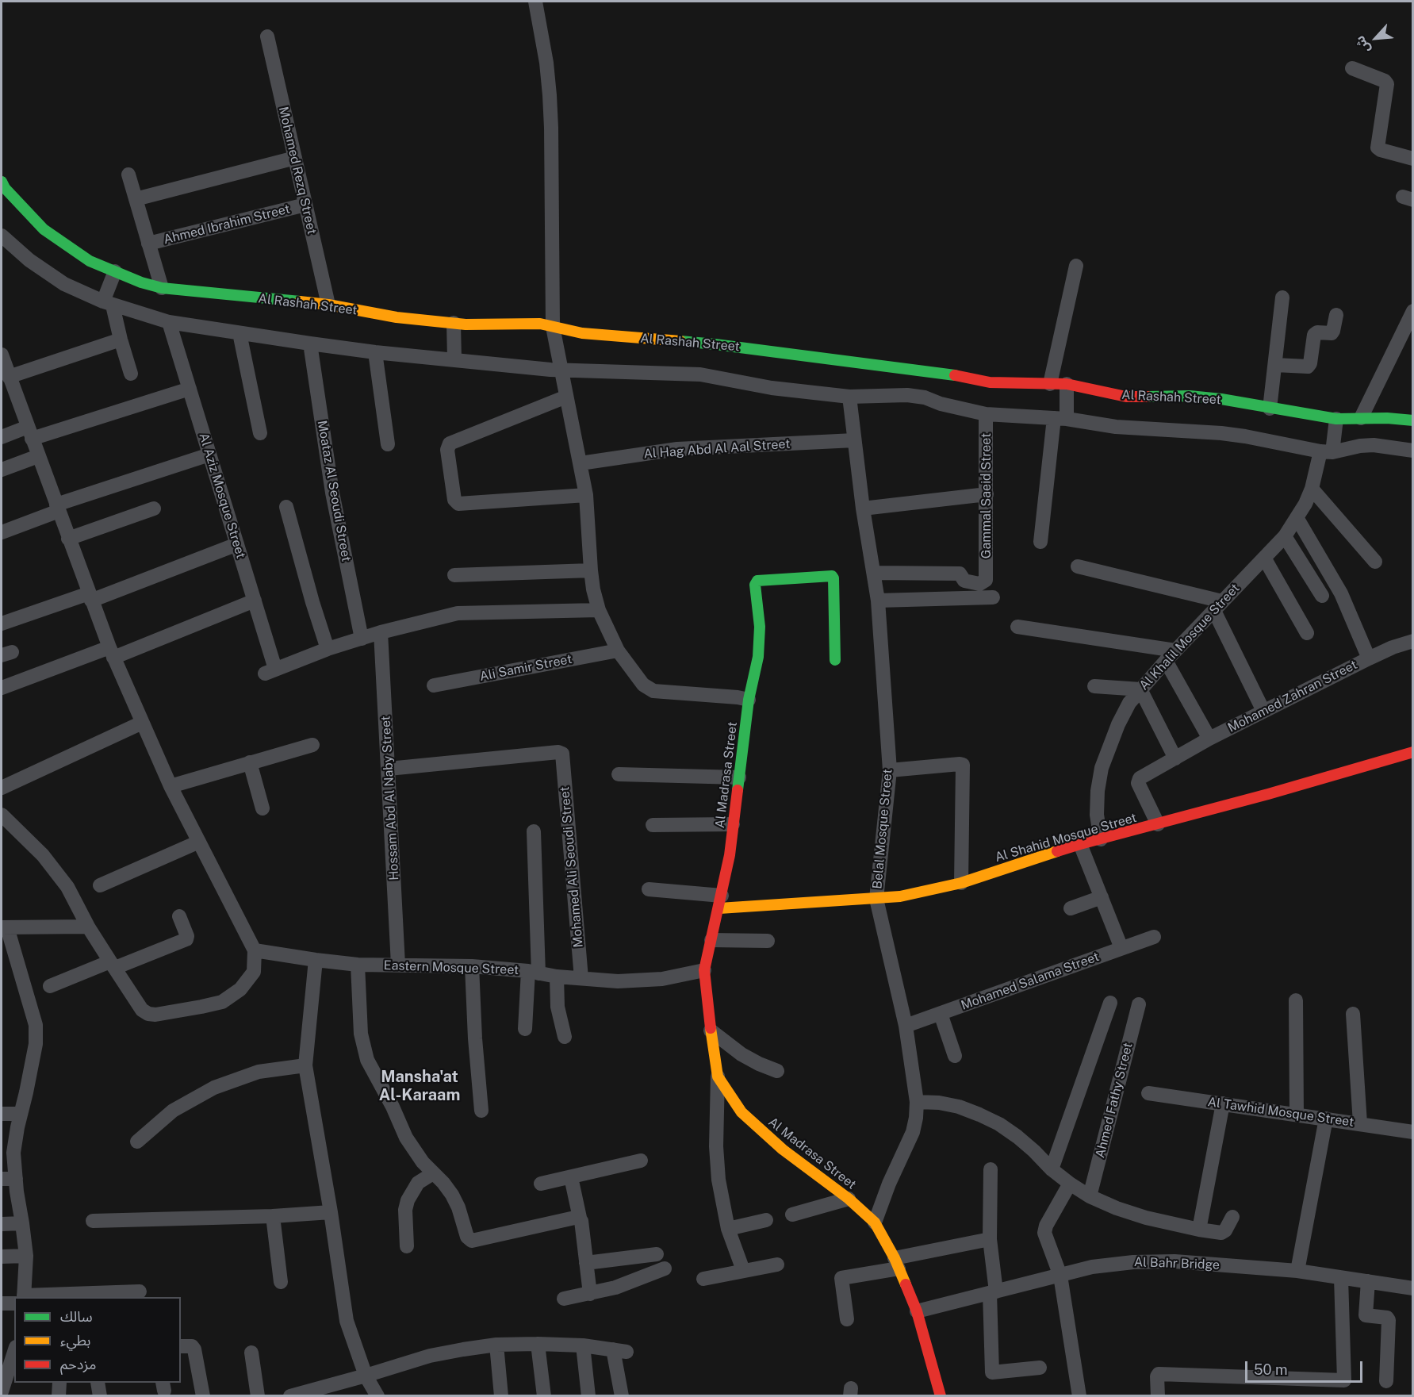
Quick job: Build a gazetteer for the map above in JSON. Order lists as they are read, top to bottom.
{
  "streets": {
    "street": [
      "Mohamed Rezq Street",
      "Ahmed Ibrahim Street",
      "Al Rashah Street",
      "Al Hag Abd Al Aal Street",
      "Moataz Al Seoudi Street",
      "Al Aziz Mosque Street",
      "Gammal Saeid Street",
      "Al Khalil Mosque Street",
      "Ali Samir Street",
      "Mohamed Zahran Street",
      "Al Madrasa Street",
      "Hossam Abd Al Naby Street",
      "Belal Mosque Street",
      "Al Shahid Mosque Street",
      "Mohamed Ali Seoudi Street",
      "Eastern Mosque Street",
      "Mohamed Salama Street",
      "Ahmed Fathy Street",
      "Al Tawhid Mosque Street",
      "Al Bahr Bridge"
    ]
  },
  "crossings": [
    ["Mohamed Rezq Street", "Ahmed Ibrahim Street"],
    ["Mohamed Rezq Street", "Al Rashah Street"],
    ["Al Rashah Street", "Al Khalil Mosque Street"],
    ["Al Hag Abd Al Aal Street", "Belal Mosque Street"],
    ["Gammal Saeid Street", "Belal Mosque Street"],
    ["Al Khalil Mosque Street", "Al Shahid Mosque Street"],
    ["Mohamed Zahran Street", "Al Shahid Mosque Street"],
    ["Al Madrasa Street", "Belal Mosque Street"],
    ["Al Madrasa Street", "Al Shahid Mosque Street"],
    ["Al Madrasa Street", "Eastern Mosque Street"],
    ["Al Madrasa Street", "Al Bahr Bridge"],
    ["Hossam Abd Al Naby Street", "Mohamed Ali Seoudi Street"],
    ["Hossam Abd Al Naby Street", "Eastern Mosque Street"],
    ["Belal Mosque Street", "Al Shahid Mosque Street"],
    ["Belal Mosque Street", "Mohamed Salama Street"],
    ["Mohamed Ali Seoudi Street", "Eastern Mosque Street"]
  ],
  "districts": ["Mansha'at Al-Karaam"],
  "legend": ["سالك", "بطيء", "مزدحم"],
  "scale_bar": "50 m",
  "north": "bottom left"
}
